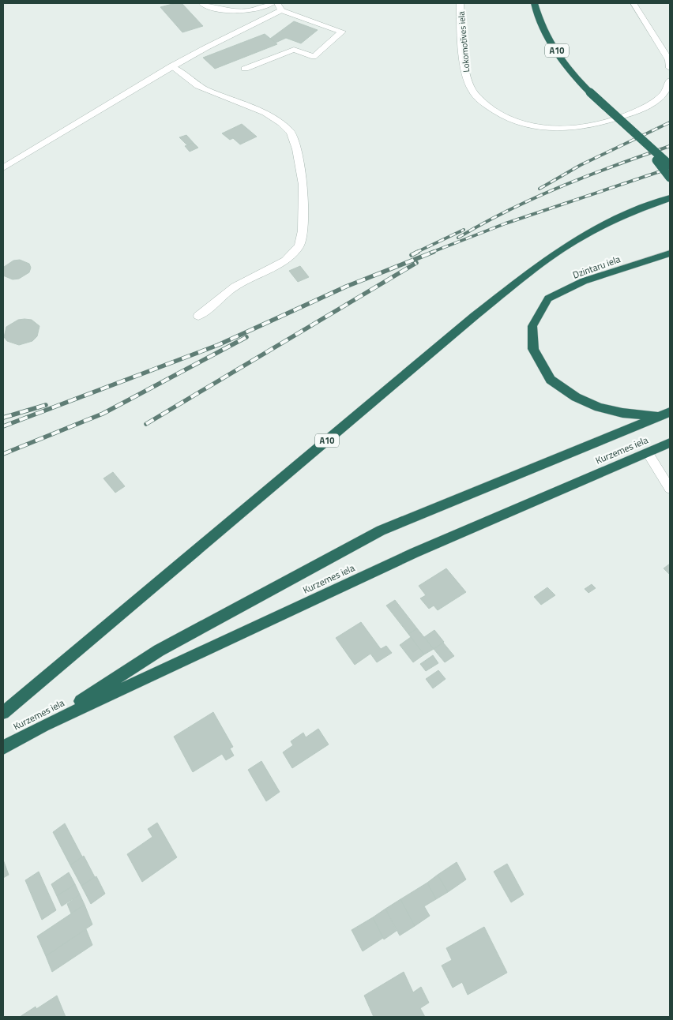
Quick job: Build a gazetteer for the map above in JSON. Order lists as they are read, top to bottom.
{
  "streets": {
    "highway": ["A10", "Dzintaru iela", "Kurzemes iela"],
    "street": ["Lokomotīves iela"]
  }
}
